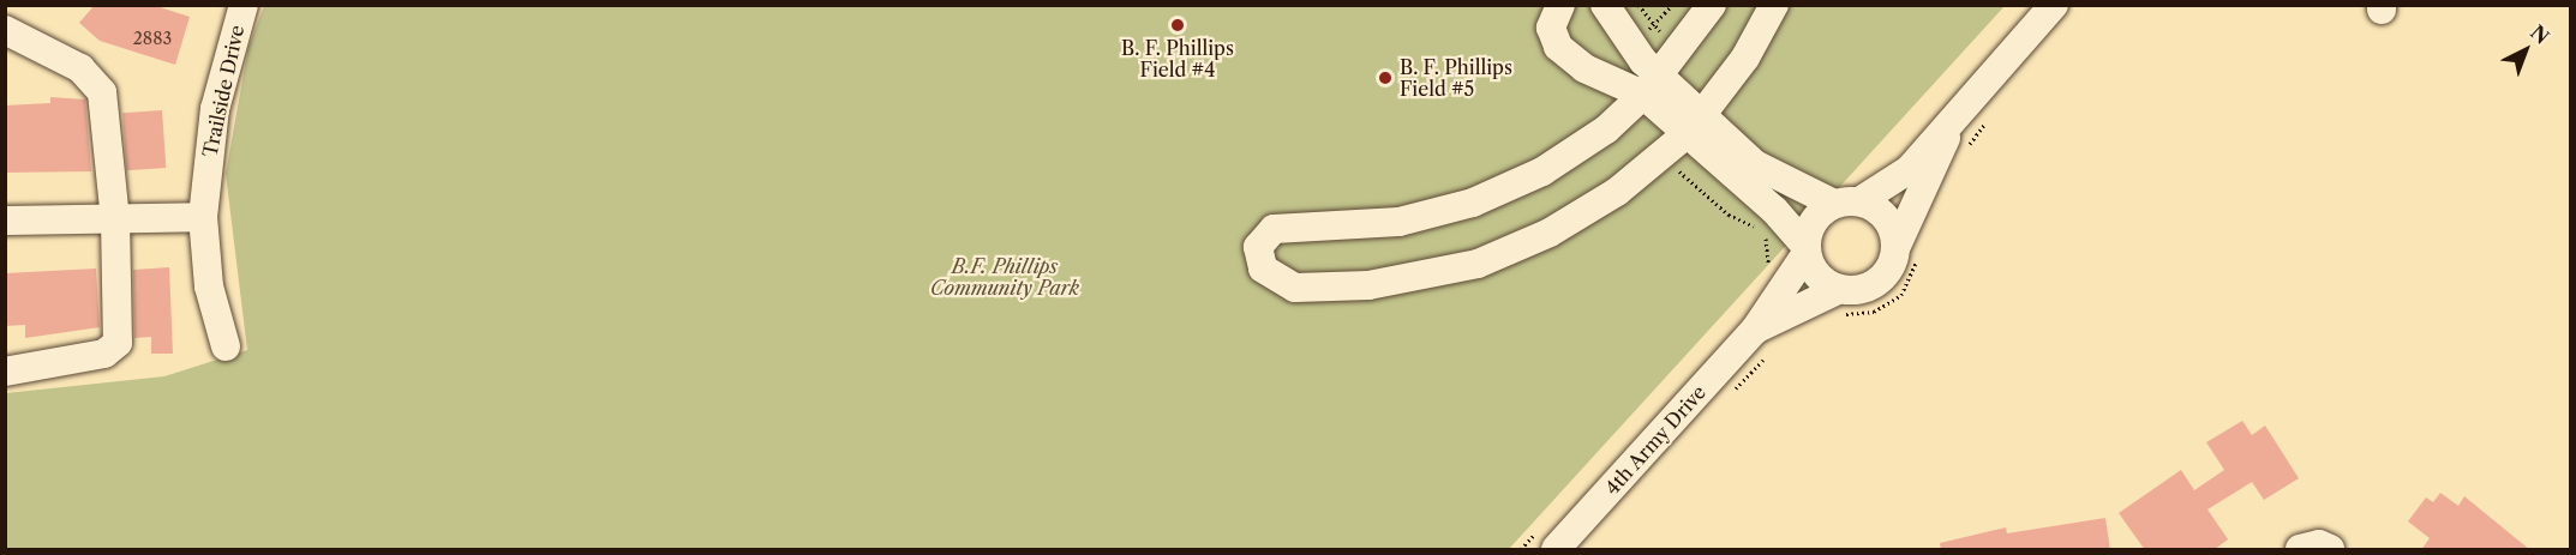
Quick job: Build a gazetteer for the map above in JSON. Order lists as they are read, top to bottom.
{
  "streets": {
    "street": ["Trailside Drive", "4th Army Drive"]
  },
  "parks": ["B.F. Phillips Community Park"],
  "places": ["B. F. Phillips Field #4", "B. F. Phillips Field #5"],
  "house_numbers": ["2883"],
  "north": "top right"
}
